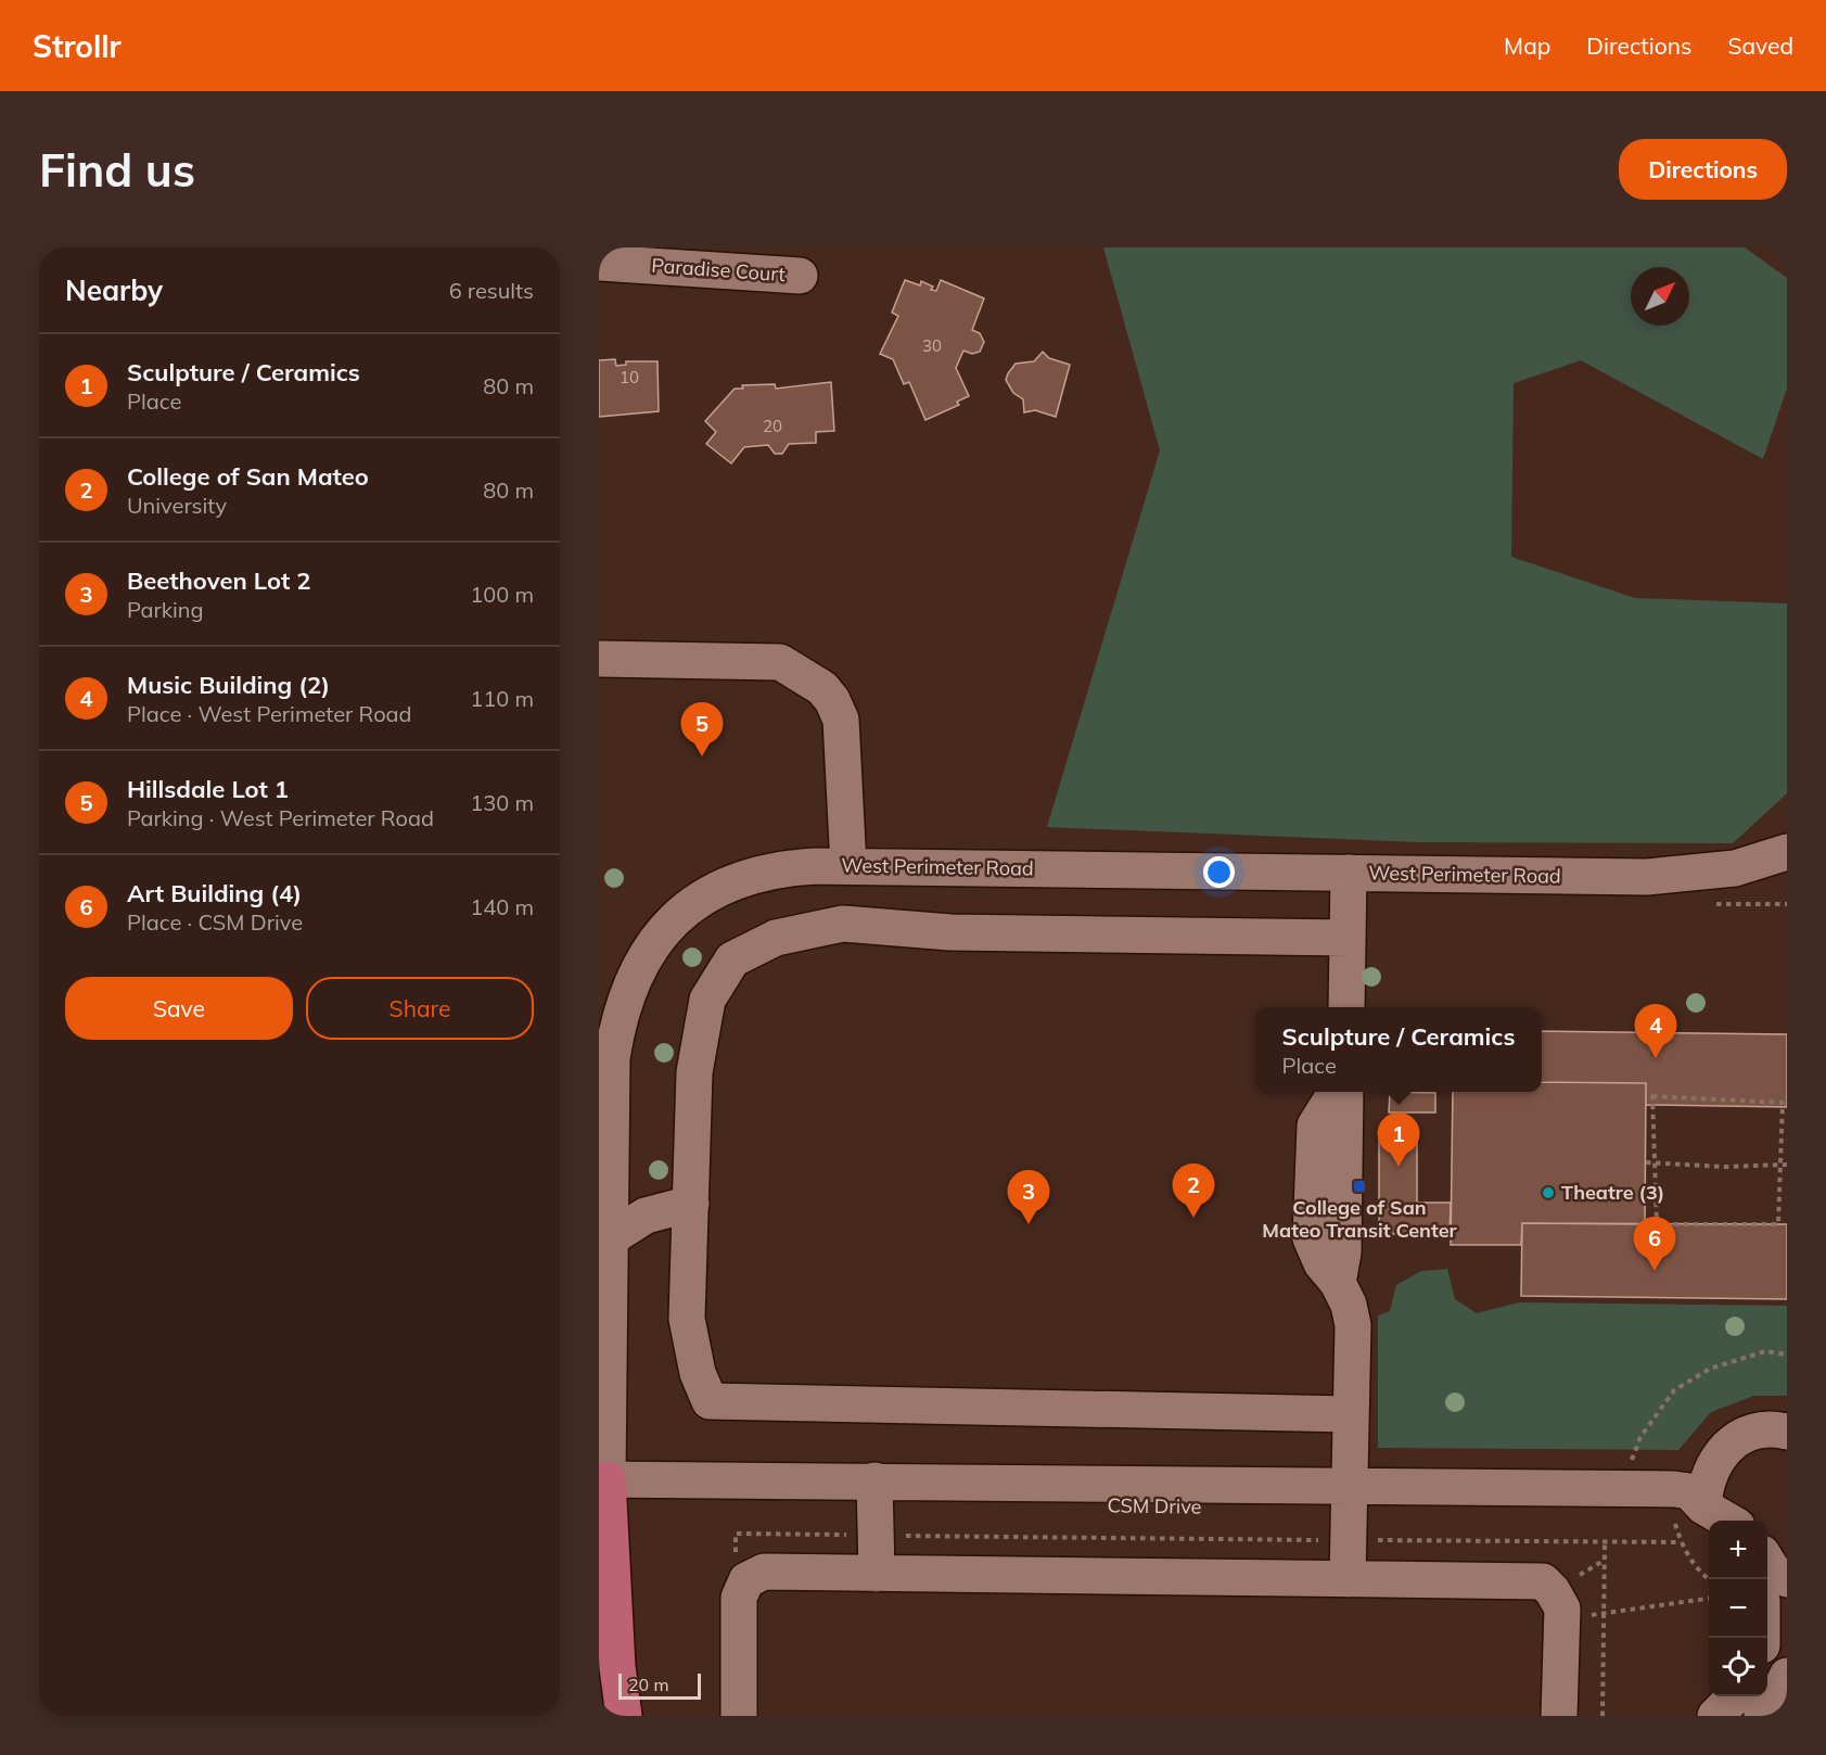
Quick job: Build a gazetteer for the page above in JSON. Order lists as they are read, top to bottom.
{
  "streets": {
    "street": ["Paradise Court", "West Perimeter Road", "CSM Drive"]
  },
  "crossings": [
    ["West Perimeter Road", "CSM Drive"]
  ],
  "places": {
    "transit": ["College of San Mateo Transit Center"],
    "other": ["Theatre (3)"]
  },
  "house_numbers": ["30", "10", "20"],
  "scale_bar": "20 m",
  "north": "top right",
  "page": {
    "header": "Strollr",
    "nav": ["Map", "Directions", "Saved"],
    "buttons": [
      "Directions",
      ["Save", "Share"]
    ],
    "title": "Find us",
    "heading": ["Nearby", "6 results"],
    "list": [
      {
        "mark": "1",
        "name": "Sculpture / Ceramics",
        "note": "Place",
        "value": "80 m"
      },
      {
        "mark": "2",
        "name": "College of San Mateo",
        "note": "University",
        "value": "80 m"
      },
      {
        "mark": "3",
        "name": "Beethoven Lot 2",
        "note": "Parking",
        "value": "100 m"
      },
      {
        "mark": "4",
        "name": "Music Building (2)",
        "note": "Place · West Perimeter Road",
        "value": "110 m"
      },
      {
        "mark": "5",
        "name": "Hillsdale Lot 1",
        "note": "Parking · West Perimeter Road",
        "value": "130 m"
      },
      {
        "mark": "6",
        "name": "Art Building (4)",
        "note": "Place · CSM Drive",
        "value": "140 m"
      }
    ],
    "pins": [
      "5",
      "4",
      "1",
      "2",
      "3",
      "6"
    ],
    "popup": ["Sculpture / Ceramics", "Place"],
    "map_buttons": ["+", "−"],
    "scale": "20 m"
  }
}
